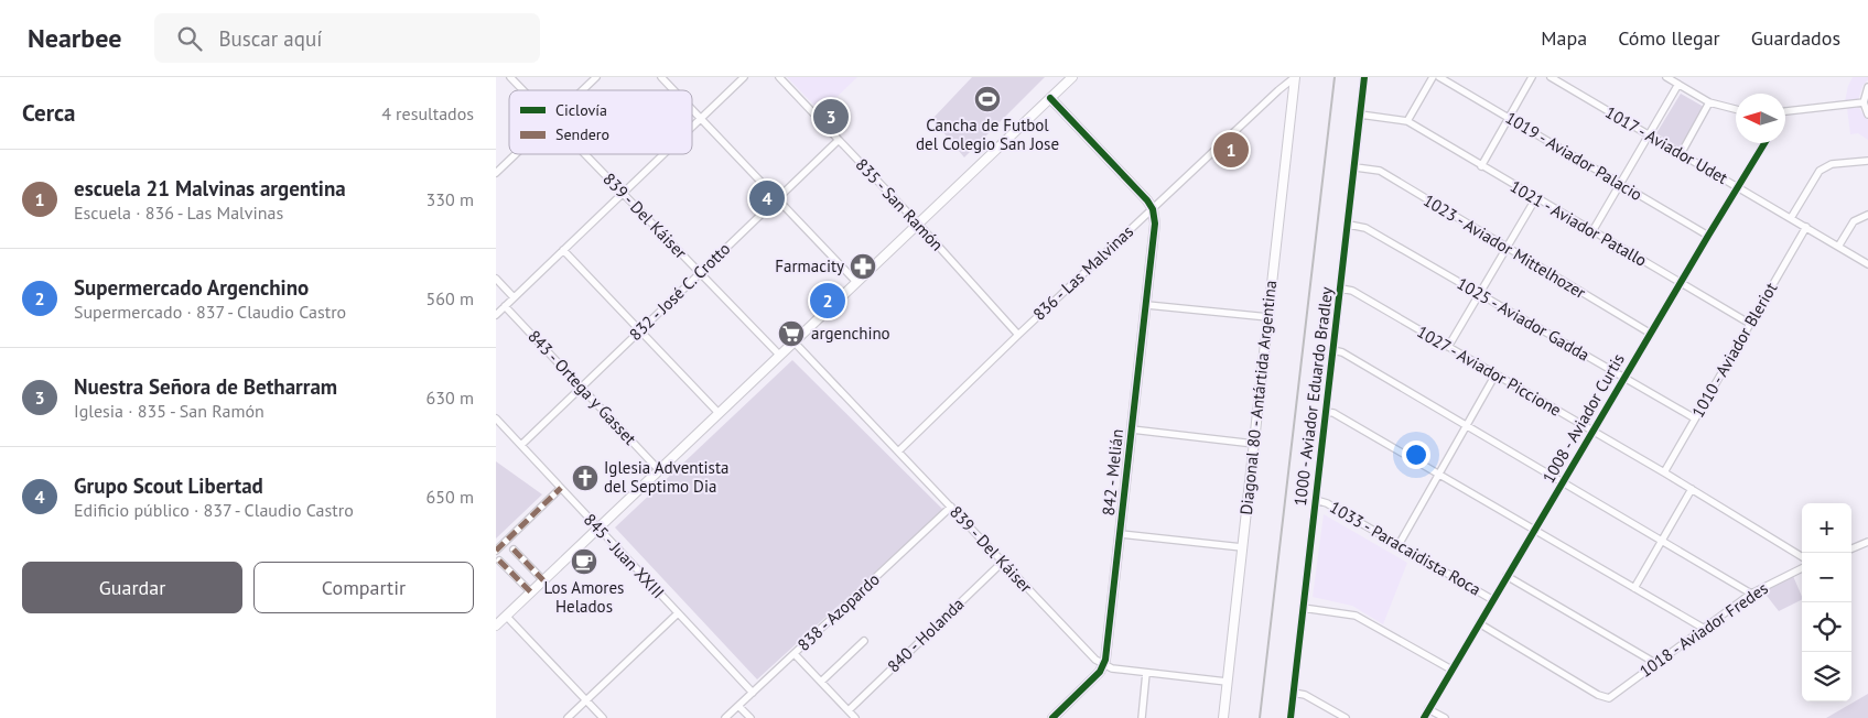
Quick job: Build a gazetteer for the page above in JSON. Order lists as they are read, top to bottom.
{
  "streets": {
    "main road": ["Diagonal 80 - Antártida Argentina", "842 - Melián"],
    "street": [
      "1017 - Aviador Udet",
      "1019 - Aviador Palacio",
      "835 - San Ramón",
      "839 - Del Káiser",
      "1021 - Aviador Patallo",
      "1023 - Aviador Mittelhozer",
      "836 - Las Malvinas",
      "832 - José C. Crotto",
      "1025 - Aviador Gadda",
      "1010 - Aviador Bleriot",
      "1027 - Aviador Piccione",
      "843 - Ortega y Gasset",
      "1000 - Aviador Eduardo Bradley",
      "1008 - Aviador Curtis",
      "1033 - Paracaidista Roca",
      "845 - Juan XXIII",
      "838 - Azopardo",
      "1018 - Aviador Fredes",
      "840 - Holanda"
    ]
  },
  "crossings": [
    ["1017 - Aviador Udet", "1010 - Aviador Bleriot"],
    ["1017 - Aviador Udet", "1008 - Aviador Curtis"],
    ["1019 - Aviador Palacio", "1008 - Aviador Curtis"],
    ["835 - San Ramón", "836 - Las Malvinas"],
    ["835 - San Ramón", "832 - José C. Crotto"],
    ["839 - Del Káiser", "836 - Las Malvinas"],
    ["839 - Del Káiser", "832 - José C. Crotto"],
    ["839 - Del Káiser", "842 - Melián"],
    ["839 - Del Káiser", "838 - Azopardo"],
    ["839 - Del Káiser", "840 - Holanda"],
    ["1021 - Aviador Patallo", "1010 - Aviador Bleriot"],
    ["1021 - Aviador Patallo", "1008 - Aviador Curtis"],
    ["1023 - Aviador Mittelhozer", "1000 - Aviador Eduardo Bradley"],
    ["1023 - Aviador Mittelhozer", "1008 - Aviador Curtis"],
    ["836 - Las Malvinas", "Diagonal 80 - Antártida Argentina"],
    ["836 - Las Malvinas", "842 - Melián"],
    ["832 - José C. Crotto", "843 - Ortega y Gasset"],
    ["832 - José C. Crotto", "845 - Juan XXIII"],
    ["1025 - Aviador Gadda", "1010 - Aviador Bleriot"],
    ["1025 - Aviador Gadda", "1000 - Aviador Eduardo Bradley"],
    ["1025 - Aviador Gadda", "1008 - Aviador Curtis"],
    ["1010 - Aviador Bleriot", "1027 - Aviador Piccione"],
    ["1027 - Aviador Piccione", "1000 - Aviador Eduardo Bradley"],
    ["1027 - Aviador Piccione", "1008 - Aviador Curtis"],
    ["1000 - Aviador Eduardo Bradley", "1033 - Paracaidista Roca"],
    ["1008 - Aviador Curtis", "1033 - Paracaidista Roca"],
    ["1008 - Aviador Curtis", "1018 - Aviador Fredes"],
    ["1033 - Paracaidista Roca", "1018 - Aviador Fredes"],
    ["845 - Juan XXIII", "838 - Azopardo"]
  ],
  "places": {
    "sports": ["Cancha de Futbol del Colegio San Jose"],
    "pharmacy": ["Farmacity"],
    "supermarket": ["argenchino"],
    "church": ["Iglesia Adventista del Septimo Dia"],
    "cafe": ["Los Amores Helados"]
  },
  "legend": ["Ciclovía", "Sendero"],
  "north": "left",
  "page": {
    "header": "Nearbee",
    "search": "Buscar aquí",
    "nav": ["Mapa", "Cómo llegar", "Guardados"],
    "heading": ["Cerca", "4 resultados"],
    "pins": [
      "3",
      "1",
      "4",
      "2"
    ],
    "list": [
      {
        "mark": "1",
        "name": "escuela 21 Malvinas argentina",
        "note": "Escuela · 836 - Las Malvinas",
        "value": "330 m"
      },
      {
        "mark": "2",
        "name": "Supermercado Argenchino",
        "note": "Supermercado · 837 - Claudio Castro",
        "value": "560 m"
      },
      {
        "mark": "3",
        "name": "Nuestra Señora de Betharram",
        "note": "Iglesia · 835 - San Ramón",
        "value": "630 m"
      },
      {
        "mark": "4",
        "name": "Grupo Scout Libertad",
        "note": "Edificio público · 837 - Claudio Castro",
        "value": "650 m"
      }
    ],
    "map_buttons": ["+", "−"],
    "buttons": ["Guardar", "Compartir"]
  }
}
